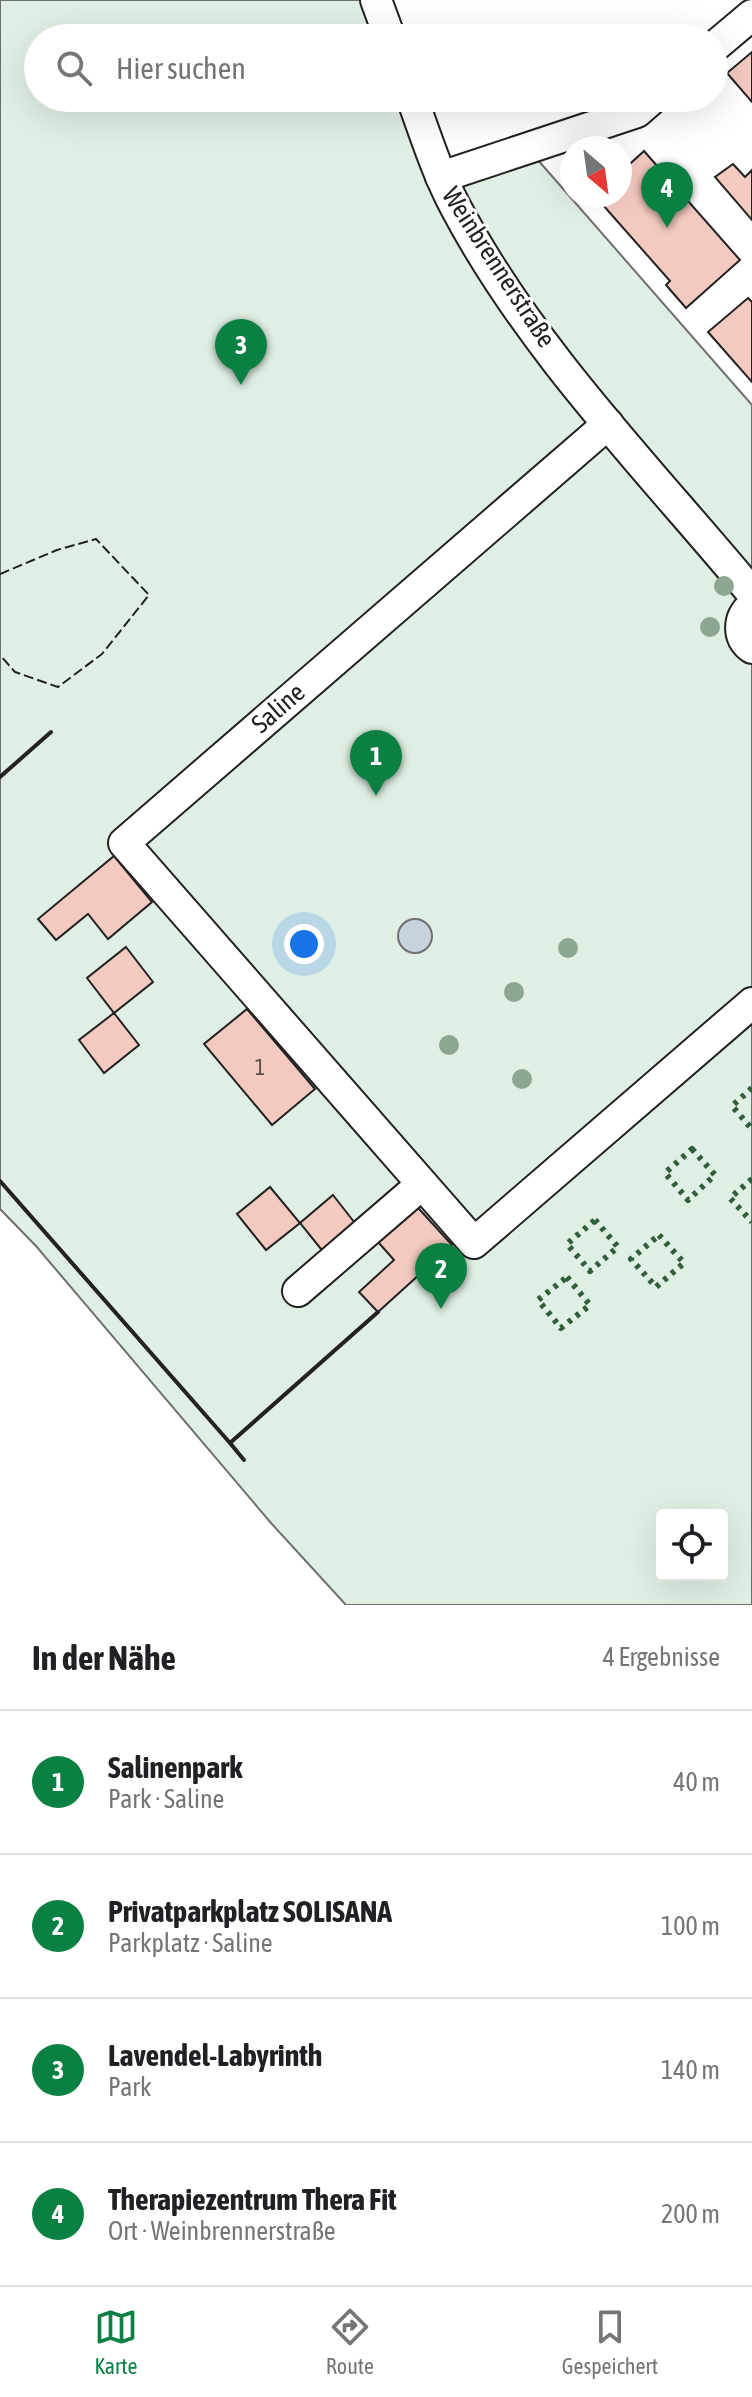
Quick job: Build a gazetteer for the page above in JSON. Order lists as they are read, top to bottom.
{
  "streets": {
    "street": ["Weinbrennerstraße", "Saline"]
  },
  "crossings": [
    ["Weinbrennerstraße", "Saline"]
  ],
  "house_numbers": ["1"],
  "north": "bottom right",
  "page": {
    "search": "Hier suchen",
    "pins": [
      "4",
      "3",
      "1",
      "2"
    ],
    "heading": ["In der Nähe", "4 Ergebnisse"],
    "list": [
      {
        "mark": "1",
        "name": "Salinenpark",
        "note": "Park · Saline",
        "value": "40 m"
      },
      {
        "mark": "2",
        "name": "Privatparkplatz SOLISANA",
        "note": "Parkplatz · Saline",
        "value": "100 m"
      },
      {
        "mark": "3",
        "name": "Lavendel-Labyrinth",
        "note": "Park",
        "value": "140 m"
      },
      {
        "mark": "4",
        "name": "Therapiezentrum Thera Fit",
        "note": "Ort · Weinbrennerstraße",
        "value": "200 m"
      }
    ],
    "nav": ["Karte", "Route", "Gespeichert"]
  }
}
